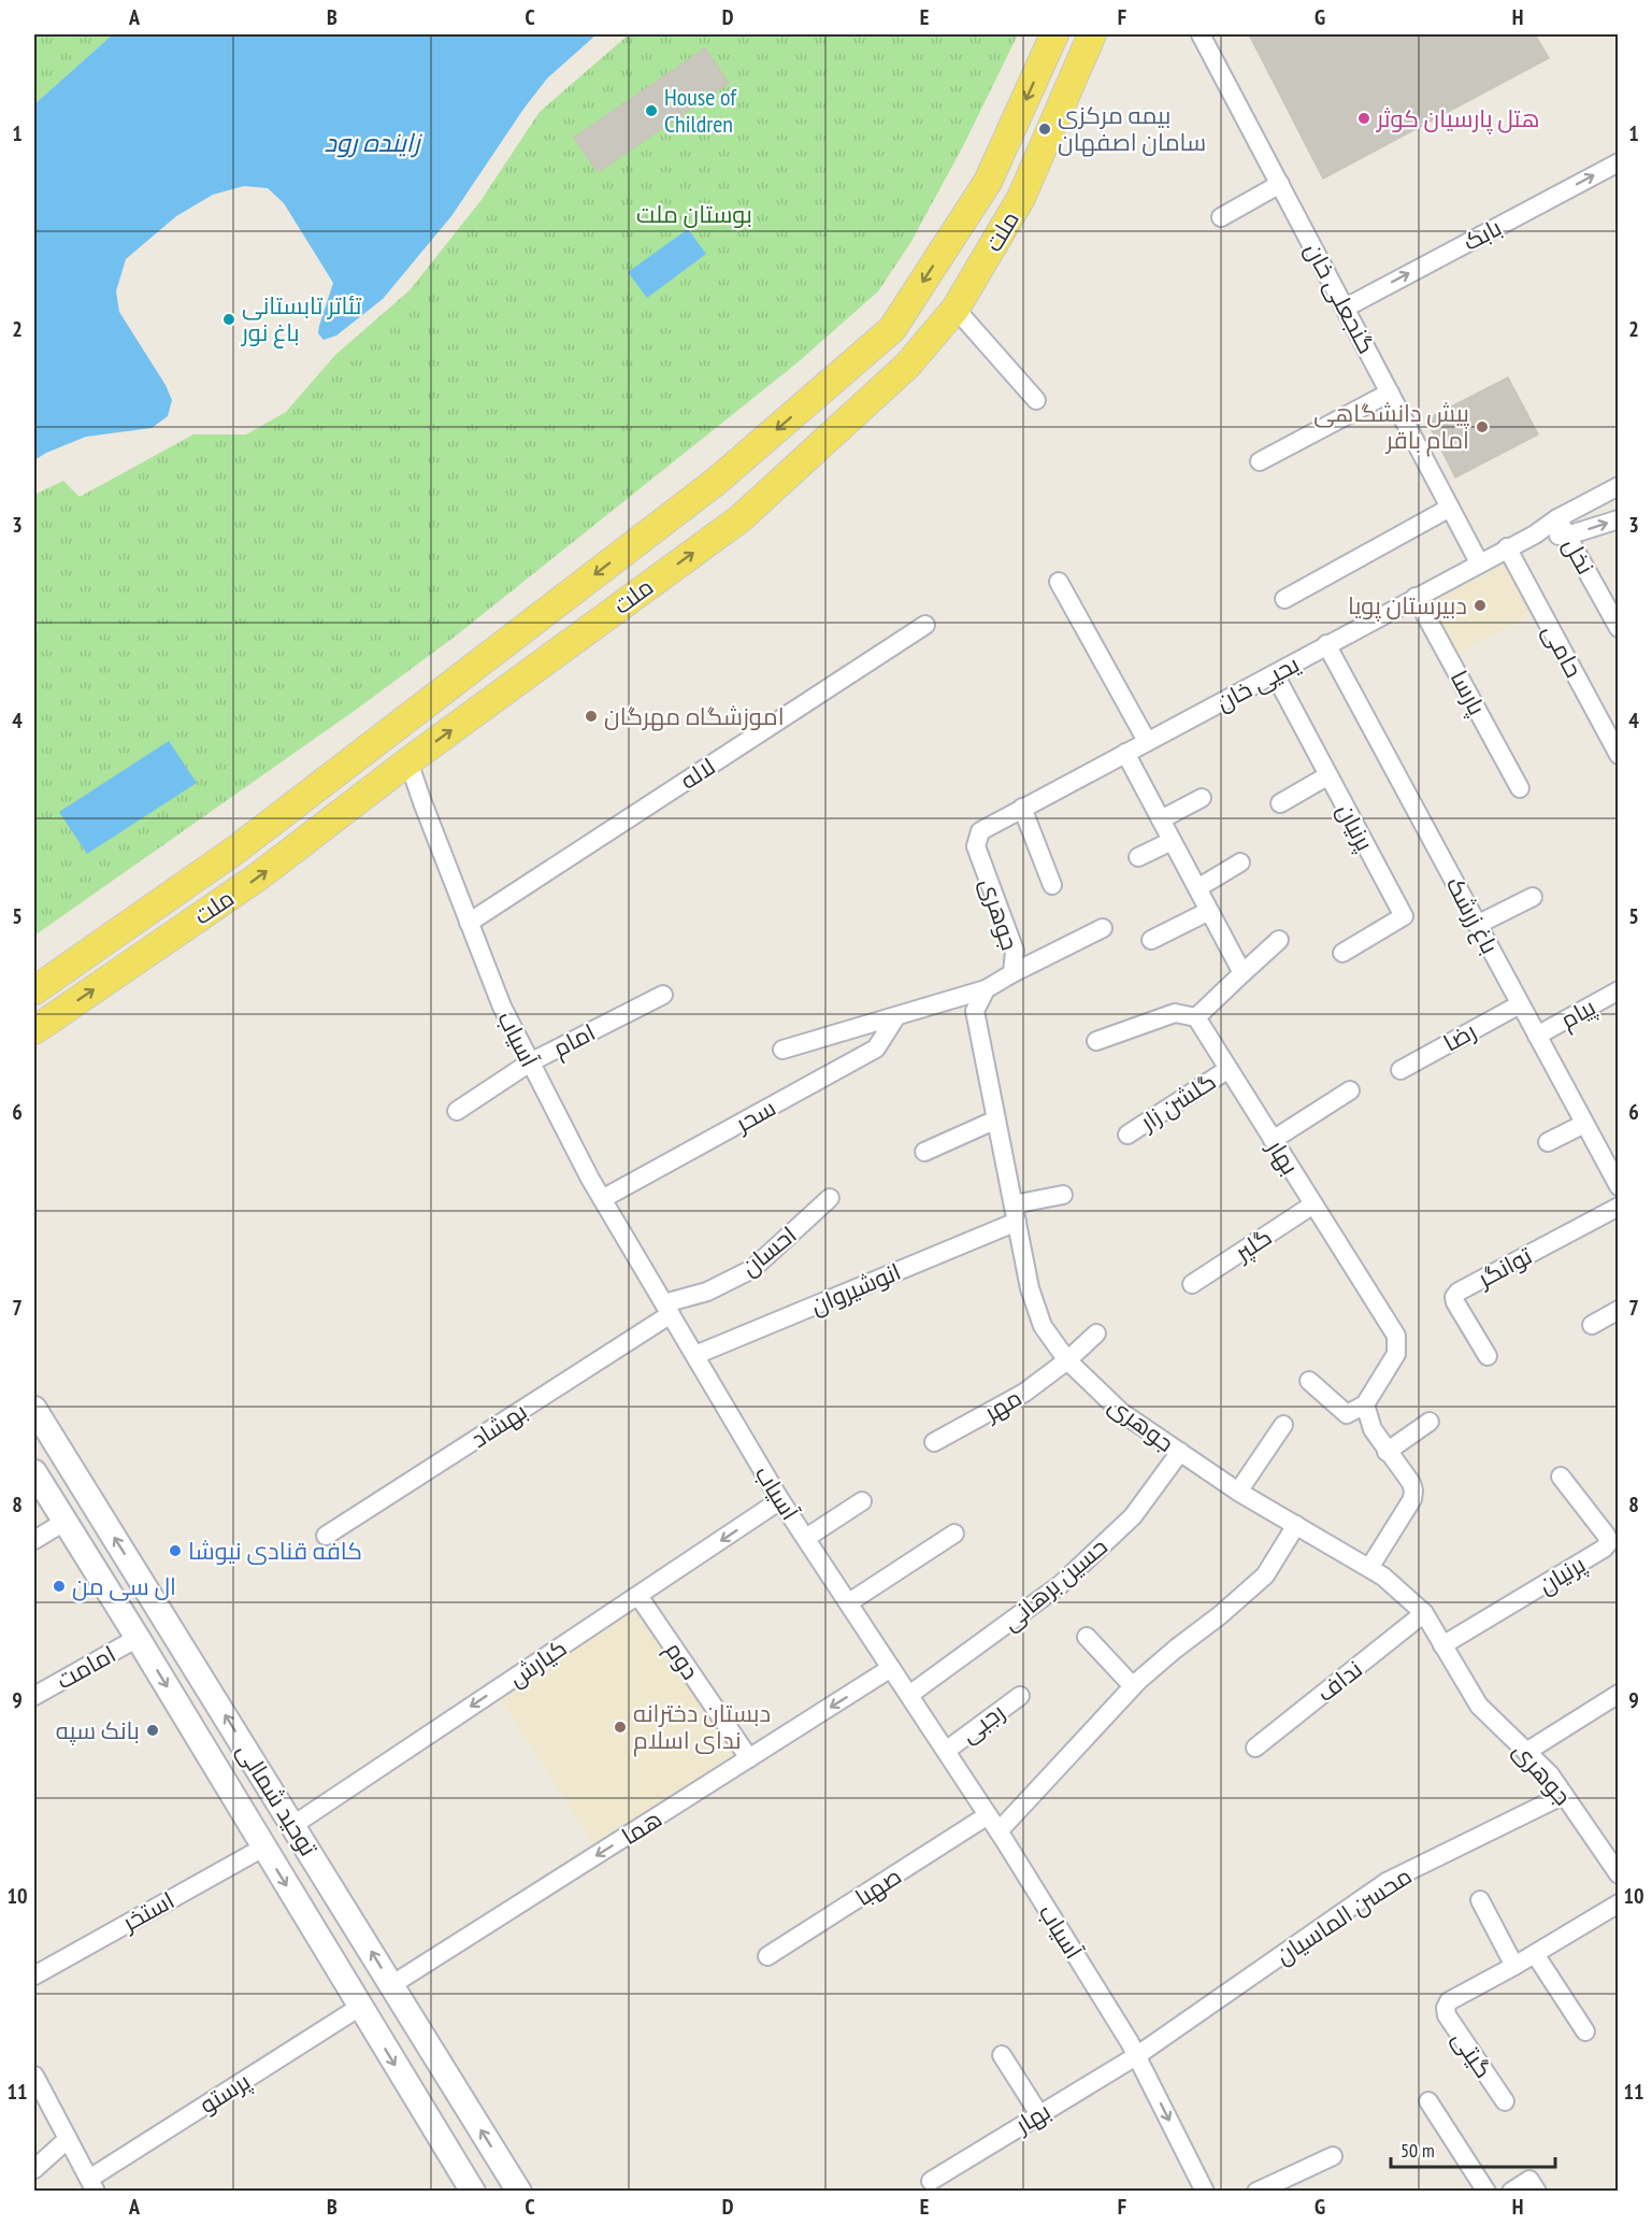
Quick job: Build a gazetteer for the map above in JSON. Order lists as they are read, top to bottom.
{
  "streets": {
    "main road": ["ملت", "توحید شمالی"],
    "street": [
      "بابک",
      "گنجعلی خان",
      "نخل",
      "حامی",
      "یحیی خان",
      "پارسا",
      "لاله",
      "پرنیان",
      "جوهری",
      "باغ زرشک",
      "پیام",
      "رضا",
      "آسیاب",
      "امام",
      "گلشن زار",
      "سحر",
      "بهار",
      "گلپر",
      "احسان",
      "توانگر",
      "انوشیروان",
      "مهر",
      "بهشاد",
      "حسین برهانی",
      "دوم",
      "کیارش",
      "امامت",
      "نداف",
      "رجبی",
      "هما",
      "صهبا",
      "استخر",
      "محسن الماسیان",
      "گیتی",
      "پرستو"
    ]
  },
  "crossings": [
    ["ملت", "آسیاب"],
    ["بابک", "گنجعلی خان"],
    ["گنجعلی خان", "یحیی خان"],
    ["نخل", "یحیی خان"],
    ["حامی", "یحیی خان"],
    ["یحیی خان", "پارسا"],
    ["یحیی خان", "پرنیان"],
    ["یحیی خان", "جوهری"],
    ["یحیی خان", "باغ زرشک"],
    ["لاله", "آسیاب"],
    ["پرنیان", "جوهری"],
    ["جوهری", "انوشیروان"],
    ["جوهری", "مهر"],
    ["جوهری", "حسین برهانی"],
    ["جوهری", "نداف"],
    ["جوهری", "محسن الماسیان"],
    ["باغ زرشک", "پیام"],
    ["باغ زرشک", "رضا"],
    ["آسیاب", "امام"],
    ["آسیاب", "سحر"],
    ["آسیاب", "بهار"],
    ["آسیاب", "احسان"],
    ["آسیاب", "انوشیروان"],
    ["آسیاب", "بهشاد"],
    ["آسیاب", "حسین برهانی"],
    ["آسیاب", "کیارش"],
    ["آسیاب", "رجبی"],
    ["آسیاب", "هما"],
    ["آسیاب", "صهبا"],
    ["آسیاب", "محسن الماسیان"],
    ["گلشن زار", "بهار"],
    ["بهار", "گلپر"],
    ["بهار", "محسن الماسیان"],
    ["احسان", "بهشاد"],
    ["دوم", "کیارش"],
    ["دوم", "هما"],
    ["کیارش", "توحید شمالی"],
    ["امامت", "توحید شمالی"],
    ["توحید شمالی", "هما"],
    ["توحید شمالی", "استخر"],
    ["توحید شمالی", "پرستو"]
  ],
  "one_way": ["بابک", "کیارش", "هما"],
  "water": ["زاینده رود"],
  "parks": ["بوستان ملت"],
  "places": [
    "House of Children",
    "هتل پارسیان کوثر",
    "بیمه مرکزی سامان اصفهان",
    "تئاتر تابستانی باغ نور",
    "پیش دانشگاهی امام باقر",
    "دبیرستان پویا",
    "اموزشگاه مهرگان",
    "کافه قنادی نیوشا",
    "ال سی من",
    "دبستان دخترانه ندای اسلام",
    "بانک سپه"
  ],
  "scale_bar": "50 m",
  "grid": {
    "columns": [
      "A",
      "B",
      "C",
      "D",
      "E",
      "F",
      "G",
      "H"
    ],
    "rows": [
      "1",
      "2",
      "3",
      "4",
      "5",
      "6",
      "7",
      "8",
      "9",
      "10",
      "11"
    ]
  }
}
